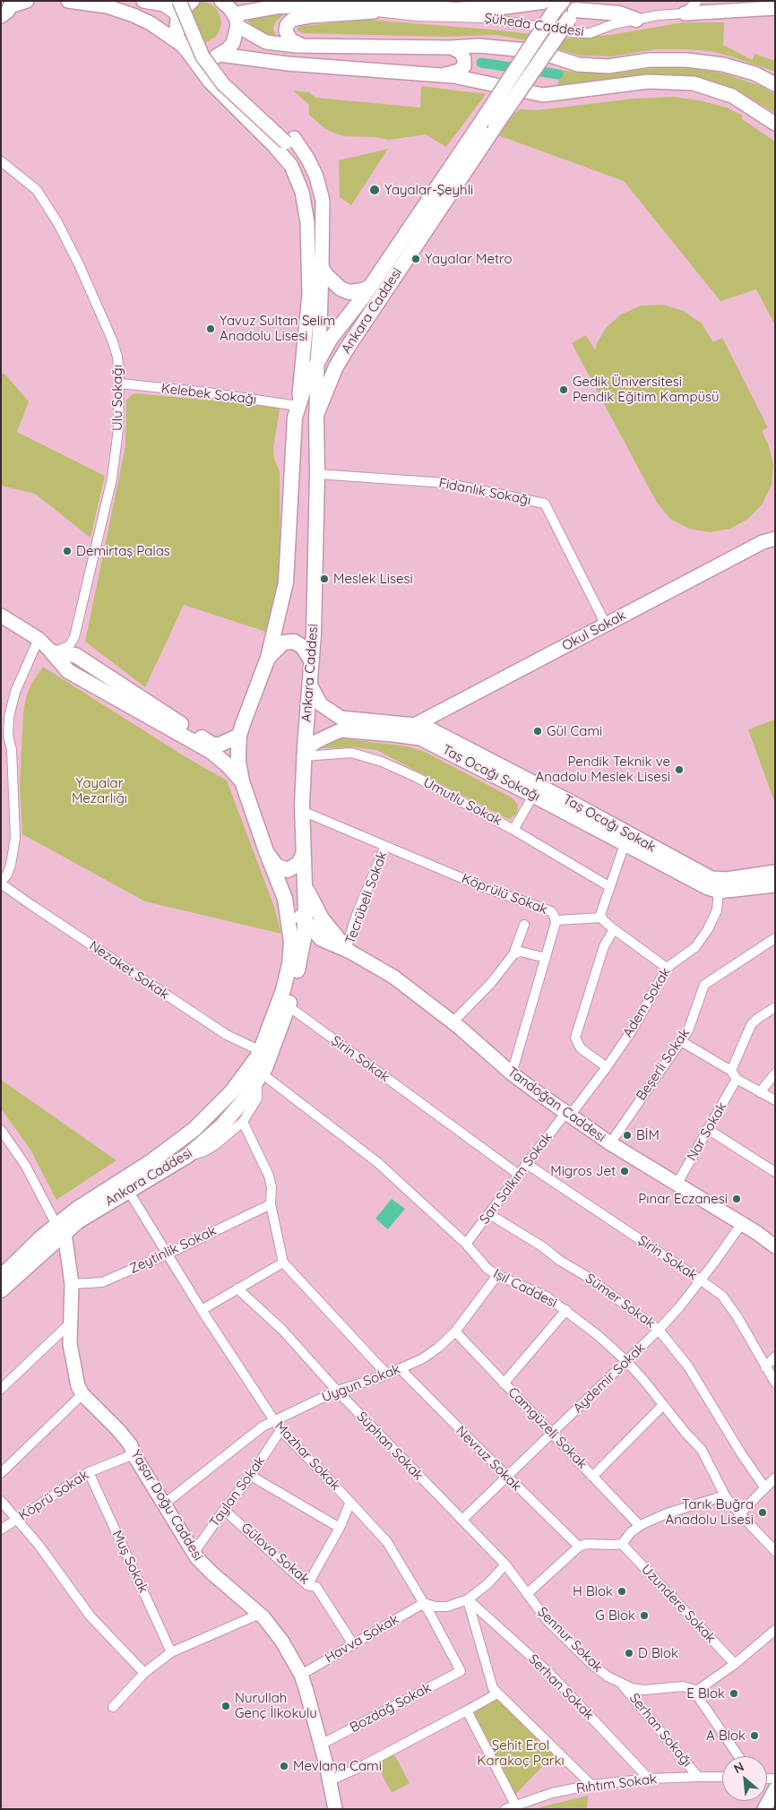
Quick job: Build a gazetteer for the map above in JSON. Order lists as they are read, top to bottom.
{
  "streets": {
    "main road": ["Ankara Caddesi"],
    "street": [
      "Şüheda Caddesi",
      "Kelebek Sokağı",
      "Ulu Sokağı",
      "Fidanlık Sokağı",
      "Okul Sokak",
      "Taş Ocağı Sokağı",
      "Umutlu Sokak",
      "Taş Ocağı Sokak",
      "Köprülü Sokak",
      "Tecrübeli Sokak",
      "Nezaket Sokak",
      "Adem Sokak",
      "Şirin Sokak",
      "Beşerli Sokak",
      "Tandoğan Caddesi",
      "Nar Sokak",
      "Sarı Salkım Sokak",
      "Zeytinlik Sokak",
      "Işıl Caddesi",
      "Sümer Sokak",
      "Aydemir Sokak",
      "Uygun Sokak",
      "Camgüzeli Sokak",
      "Süphan Sokak",
      "Mazhar Sokak",
      "Nevruz Sokak",
      "Taylan Sokak",
      "Köprü Sokak",
      "Yaşar Doğu Caddesi",
      "Gülova Sokak",
      "Muş Sokak",
      "Uzundere Sokak",
      "Havva Sokak",
      "Şennur Sokak",
      "Serhan Sokak",
      "Bozdağ Sokak",
      "Serhan Sokağı",
      "Rıhtım Sokak"
    ]
  },
  "crossings": [
    ["Ankara Caddesi", "Kelebek Sokağı"],
    ["Ankara Caddesi", "Fidanlık Sokağı"],
    ["Ankara Caddesi", "Taş Ocağı Sokağı"],
    ["Ankara Caddesi", "Umutlu Sokak"],
    ["Ankara Caddesi", "Köprülü Sokak"],
    ["Ankara Caddesi", "Nezaket Sokak"],
    ["Ankara Caddesi", "Şirin Sokak"],
    ["Ankara Caddesi", "Işıl Caddesi"],
    ["Ankara Caddesi", "Mazhar Sokak"],
    ["Ankara Caddesi", "Yaşar Doğu Caddesi"],
    ["Kelebek Sokağı", "Ulu Sokağı"],
    ["Fidanlık Sokağı", "Okul Sokak"],
    ["Okul Sokak", "Taş Ocağı Sokağı"],
    ["Taş Ocağı Sokağı", "Umutlu Sokak"],
    ["Taş Ocağı Sokağı", "Taş Ocağı Sokak"],
    ["Taş Ocağı Sokağı", "Adem Sokak"],
    ["Köprülü Sokak", "Tecrübeli Sokak"],
    ["Köprülü Sokak", "Tandoğan Caddesi"],
    ["Tecrübeli Sokak", "Tandoğan Caddesi"],
    ["Adem Sokak", "Tandoğan Caddesi"],
    ["Adem Sokak", "Sarı Salkım Sokak"],
    ["Şirin Sokak", "Sarı Salkım Sokak"],
    ["Şirin Sokak", "Aydemir Sokak"],
    ["Beşerli Sokak", "Tandoğan Caddesi"],
    ["Tandoğan Caddesi", "Nar Sokak"],
    ["Tandoğan Caddesi", "Sarı Salkım Sokak"],
    ["Tandoğan Caddesi", "Aydemir Sokak"],
    ["Sarı Salkım Sokak", "Işıl Caddesi"],
    ["Sarı Salkım Sokak", "Sümer Sokak"],
    ["Zeytinlik Sokak", "Mazhar Sokak"],
    ["Zeytinlik Sokak", "Yaşar Doğu Caddesi"],
    ["Işıl Caddesi", "Aydemir Sokak"],
    ["Işıl Caddesi", "Uygun Sokak"],
    ["Sümer Sokak", "Aydemir Sokak"],
    ["Aydemir Sokak", "Camgüzeli Sokak"],
    ["Aydemir Sokak", "Süphan Sokak"],
    ["Aydemir Sokak", "Nevruz Sokak"],
    ["Uygun Sokak", "Camgüzeli Sokak"],
    ["Uygun Sokak", "Süphan Sokak"],
    ["Uygun Sokak", "Mazhar Sokak"],
    ["Uygun Sokak", "Nevruz Sokak"],
    ["Uygun Sokak", "Yaşar Doğu Caddesi"],
    ["Süphan Sokak", "Şennur Sokak"],
    ["Mazhar Sokak", "Taylan Sokak"],
    ["Mazhar Sokak", "Havva Sokak"],
    ["Mazhar Sokak", "Bozdağ Sokak"],
    ["Taylan Sokak", "Yaşar Doğu Caddesi"],
    ["Taylan Sokak", "Gülova Sokak"],
    ["Köprü Sokak", "Yaşar Doğu Caddesi"],
    ["Köprü Sokak", "Muş Sokak"],
    ["Yaşar Doğu Caddesi", "Havva Sokak"],
    ["Yaşar Doğu Caddesi", "Bozdağ Sokak"],
    ["Gülova Sokak", "Havva Sokak"],
    ["Şennur Sokak", "Serhan Sokağı"],
    ["Serhan Sokak", "Rıhtım Sokak"],
    ["Serhan Sokağı", "Rıhtım Sokak"]
  ],
  "parks": ["Yayalar Mezarlığı", "Şehit Erol Karakoç Parkı"],
  "places": [
    "Yayalar-Şeyhli",
    "Yayalar Metro",
    "Yavuz Sultan Selim Anadolu Lisesi",
    "Gedik Üniversitesi Pendik Eğitim Kampüsü",
    "Demirtaş Palas",
    "Meslek Lisesi",
    "Gül Cami",
    "Pendik Teknik ve Anadolu Meslek Lisesi",
    "BİM",
    "Migros Jet",
    "Pınar Eczanesi",
    "Tarık Buğra Anadolu Lisesi",
    "H Blok",
    "G Blok",
    "D Blok",
    "E Blok",
    "Nurullah Genç İlkokulu",
    "A Blok",
    "Mevlana Cami"
  ],
  "north": "top left"
}
